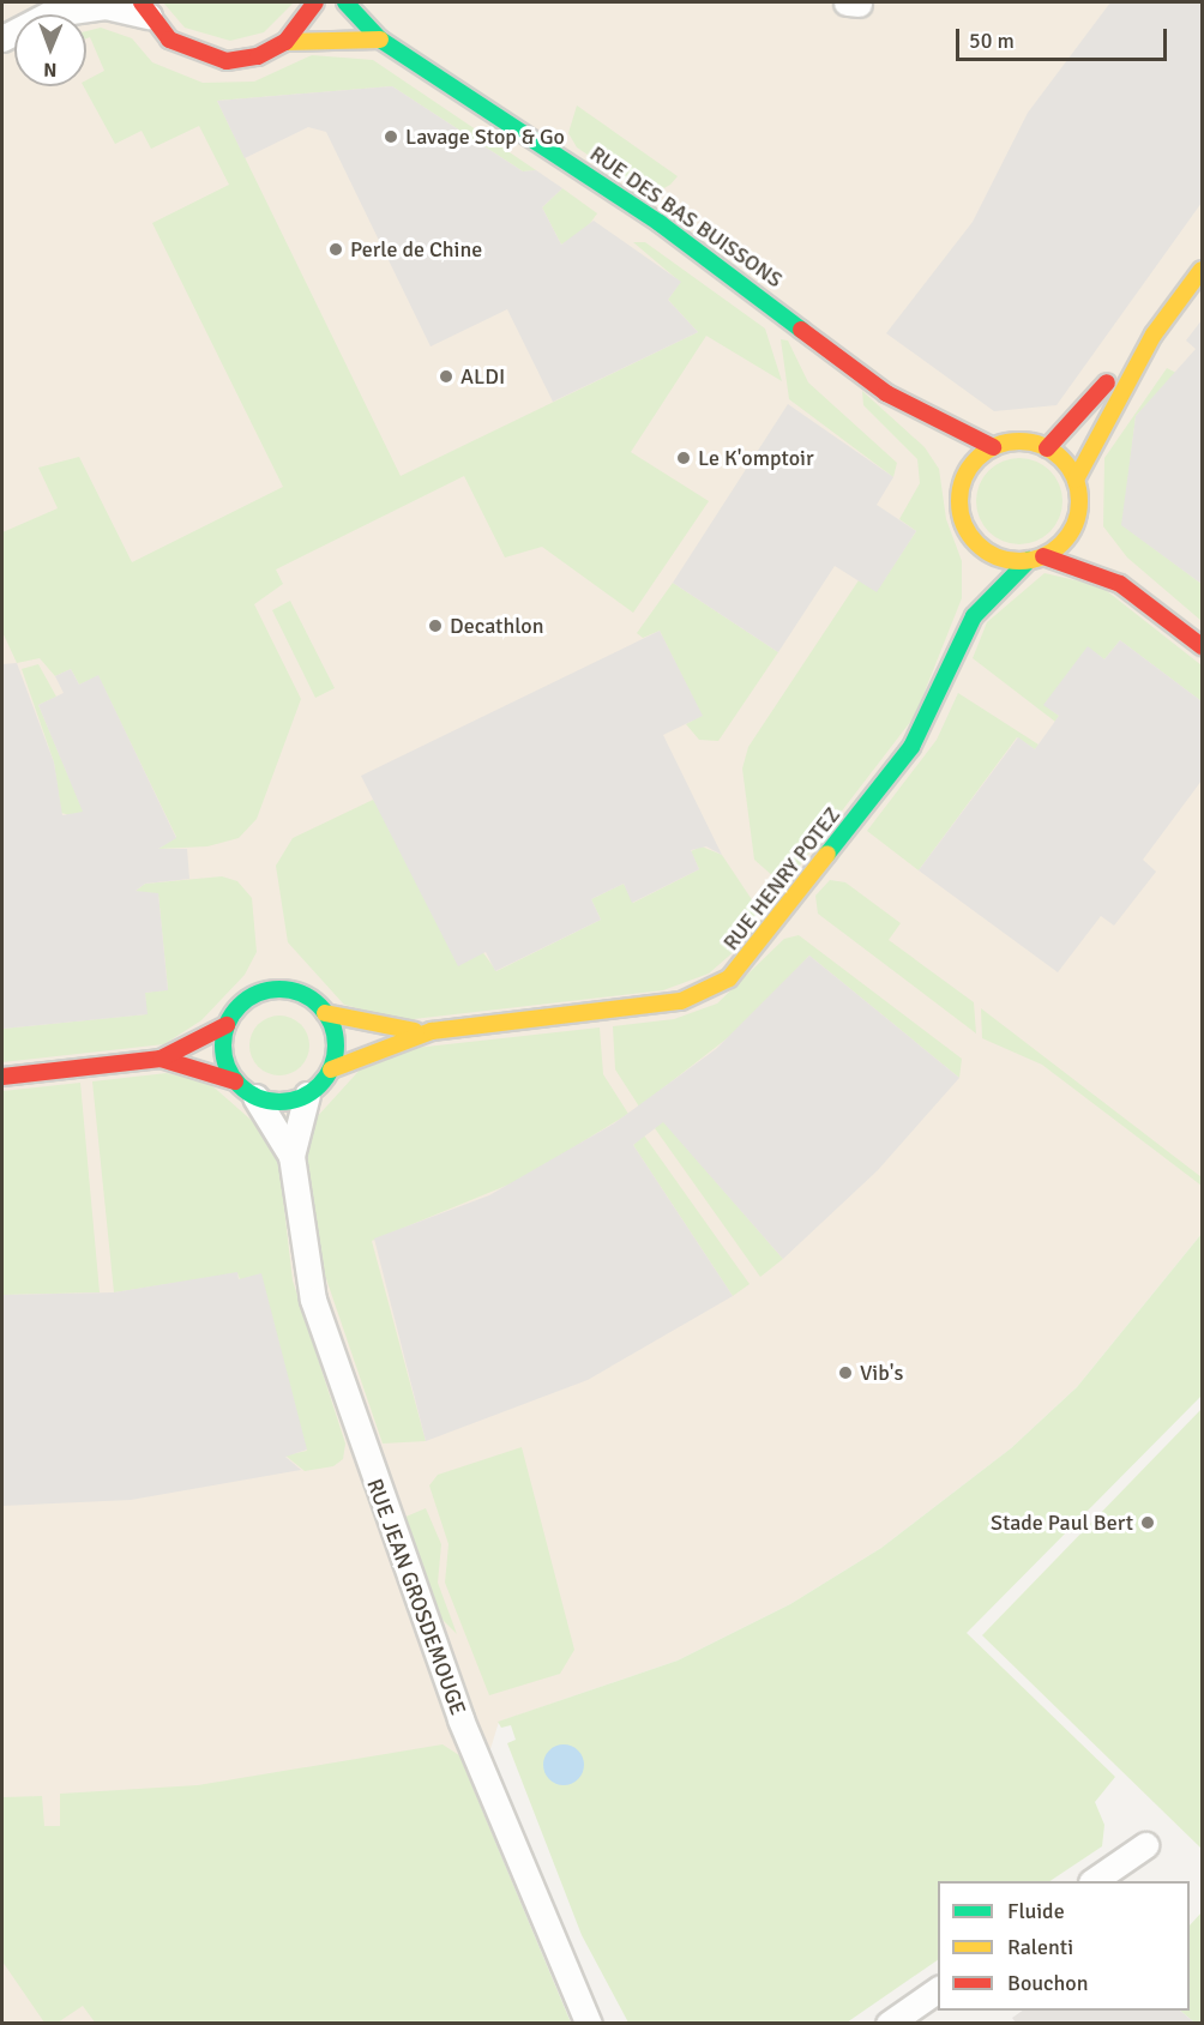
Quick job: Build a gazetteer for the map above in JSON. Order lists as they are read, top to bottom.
{
  "streets": {
    "street": ["RUE DES BAS BUISSONS", "RUE HENRY POTEZ", "RUE JEAN GROSDEMOUGE"]
  },
  "crossings": [
    ["RUE DES BAS BUISSONS", "RUE HENRY POTEZ"]
  ],
  "places": [
    "Lavage Stop & Go",
    "Perle de Chine",
    "ALDI",
    "Le K'omptoir",
    "Decathlon",
    "Vib's",
    "Stade Paul Bert"
  ],
  "legend": ["Fluide", "Ralenti", "Bouchon"],
  "scale_bar": "50 m",
  "north": "bottom"
}
